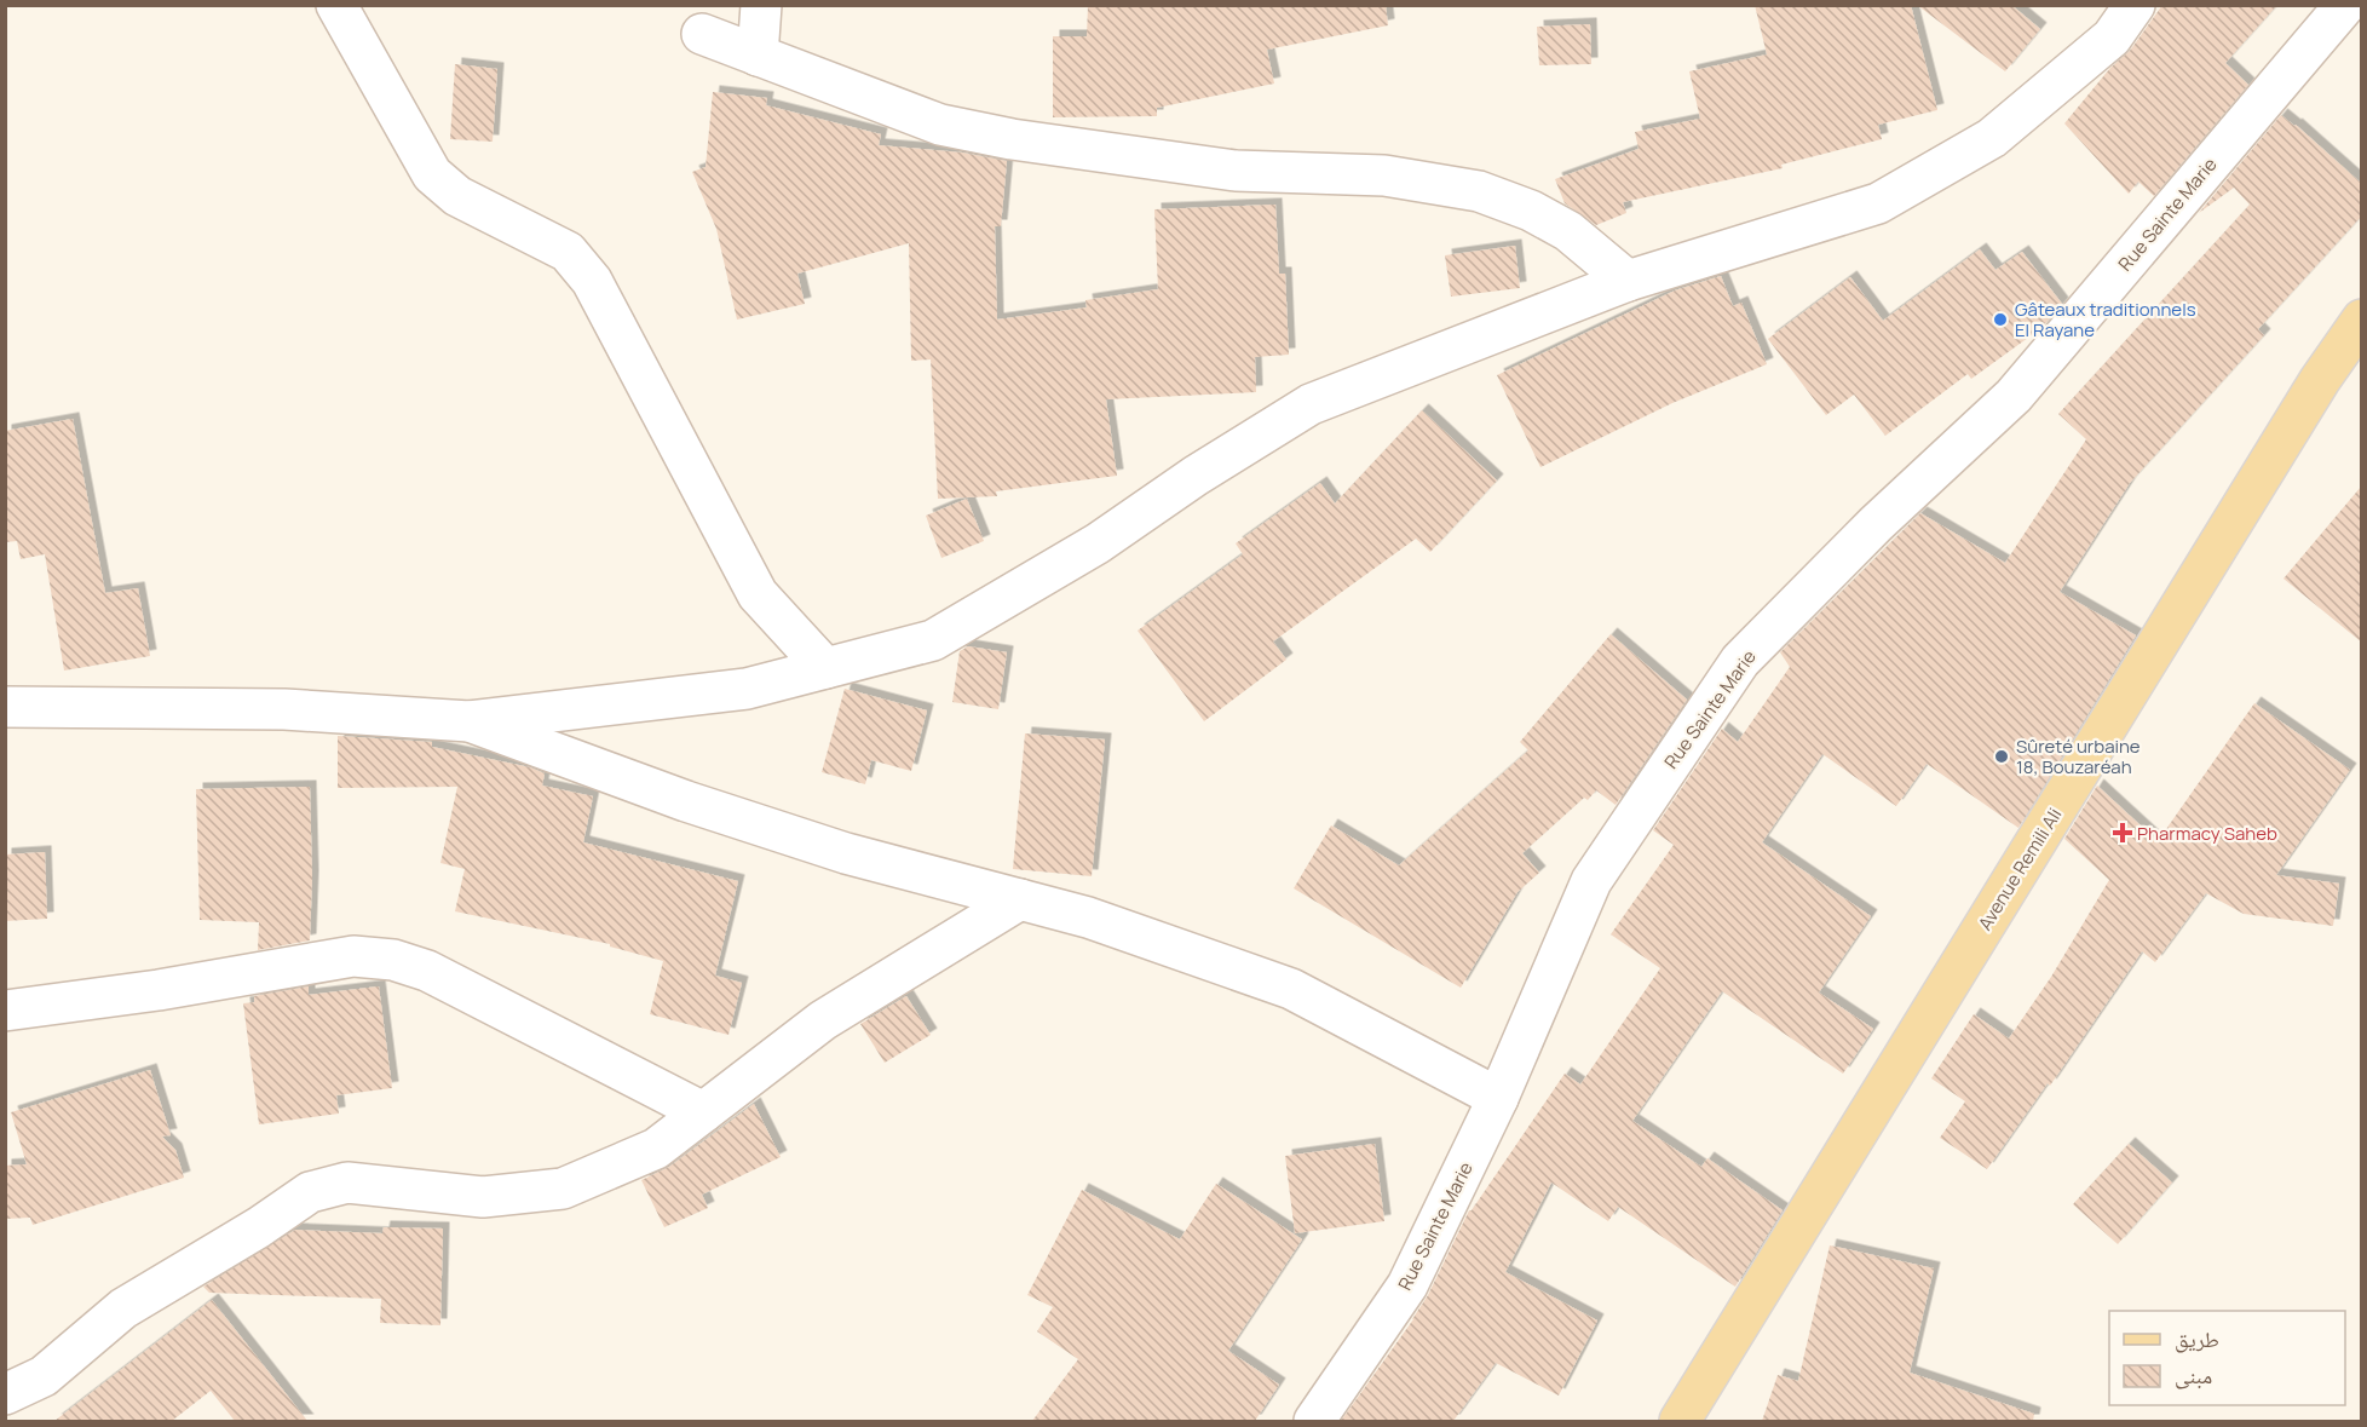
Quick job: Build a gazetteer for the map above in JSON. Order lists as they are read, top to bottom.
{
  "streets": {
    "main road": ["Avenue Remili Ali"],
    "street": ["Rue Sainte Marie"]
  },
  "places": {
    "other": ["Gâteaux traditionnels El Rayane", "Sûreté urbaine 18, Bouzaréah"],
    "health": ["Pharmacy Saheb"]
  },
  "legend": ["طريق", "مبنى"]
}
